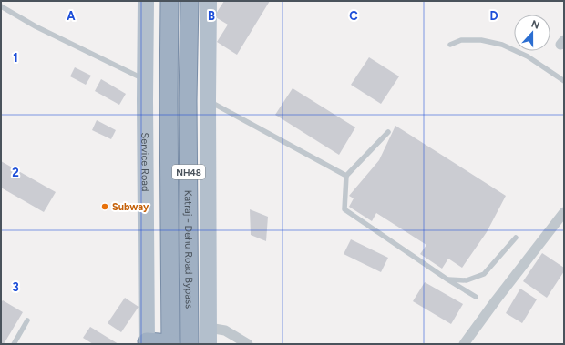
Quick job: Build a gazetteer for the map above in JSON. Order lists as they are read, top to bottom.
{
  "streets": {
    "highway": ["NH48", "Katraj - Dehu Road Bypass"],
    "main road": ["Service Road"]
  },
  "places": ["Subway"],
  "north": "top",
  "grid": {
    "columns": [
      "A",
      "B",
      "C",
      "D"
    ],
    "rows": ["1", "2", "3"]
  }
}
